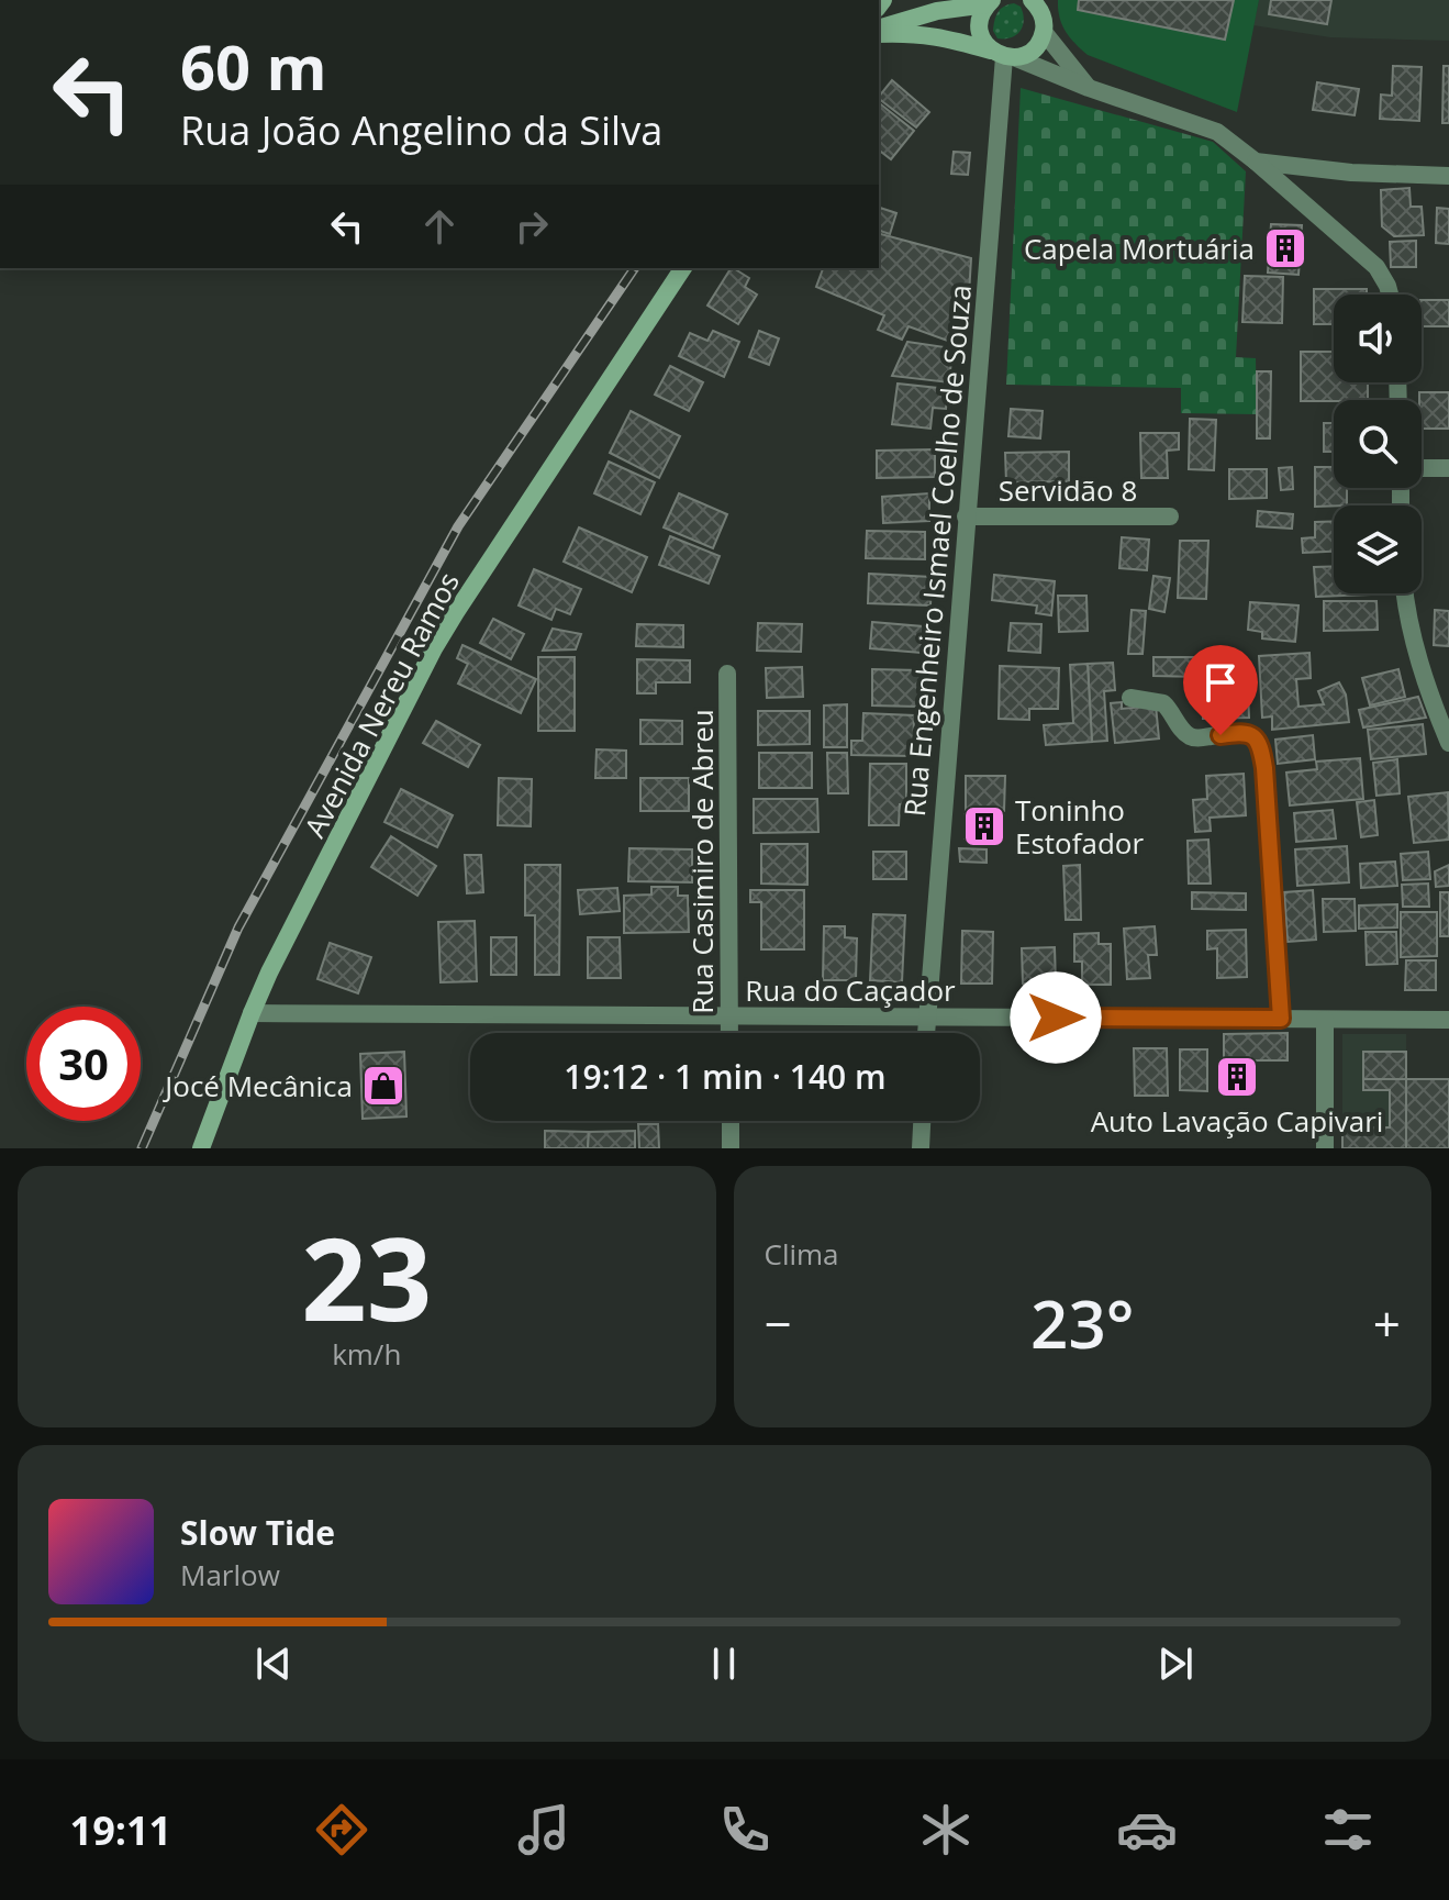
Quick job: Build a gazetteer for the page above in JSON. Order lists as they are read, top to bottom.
{
  "streets": {
    "main road": ["Avenida Nereu Ramos"],
    "street": [
      "Servidão 8",
      "Rua Engenheiro Ismael Coelho de Souza",
      "Rua Casimiro de Abreu",
      "Rua do Caçador"
    ]
  },
  "crossings": [
    ["Servidão 8", "Rua Engenheiro Ismael Coelho de Souza"],
    ["Rua Engenheiro Ismael Coelho de Souza", "Rua do Caçador"],
    ["Avenida Nereu Ramos", "Rua do Caçador"],
    ["Rua Casimiro de Abreu", "Rua do Caçador"]
  ],
  "places": {
    "building": ["Capela Mortuária", "Toninho Estofador", "Auto Lavação Capivari"],
    "shop": ["Jocé Mecânica"]
  },
  "page": {
    "turn": ["60 m", "Rua João Angelino da Silva"],
    "limit": "30",
    "trip": "19:12 · 1 min · 140 m",
    "tile": [
      ["23", "km/h"],
      "Clima"
    ],
    "heat": ["−", "23°", "+"],
    "song": ["Slow Tide", "Marlow"],
    "tabs": "19:11"
  }
}
